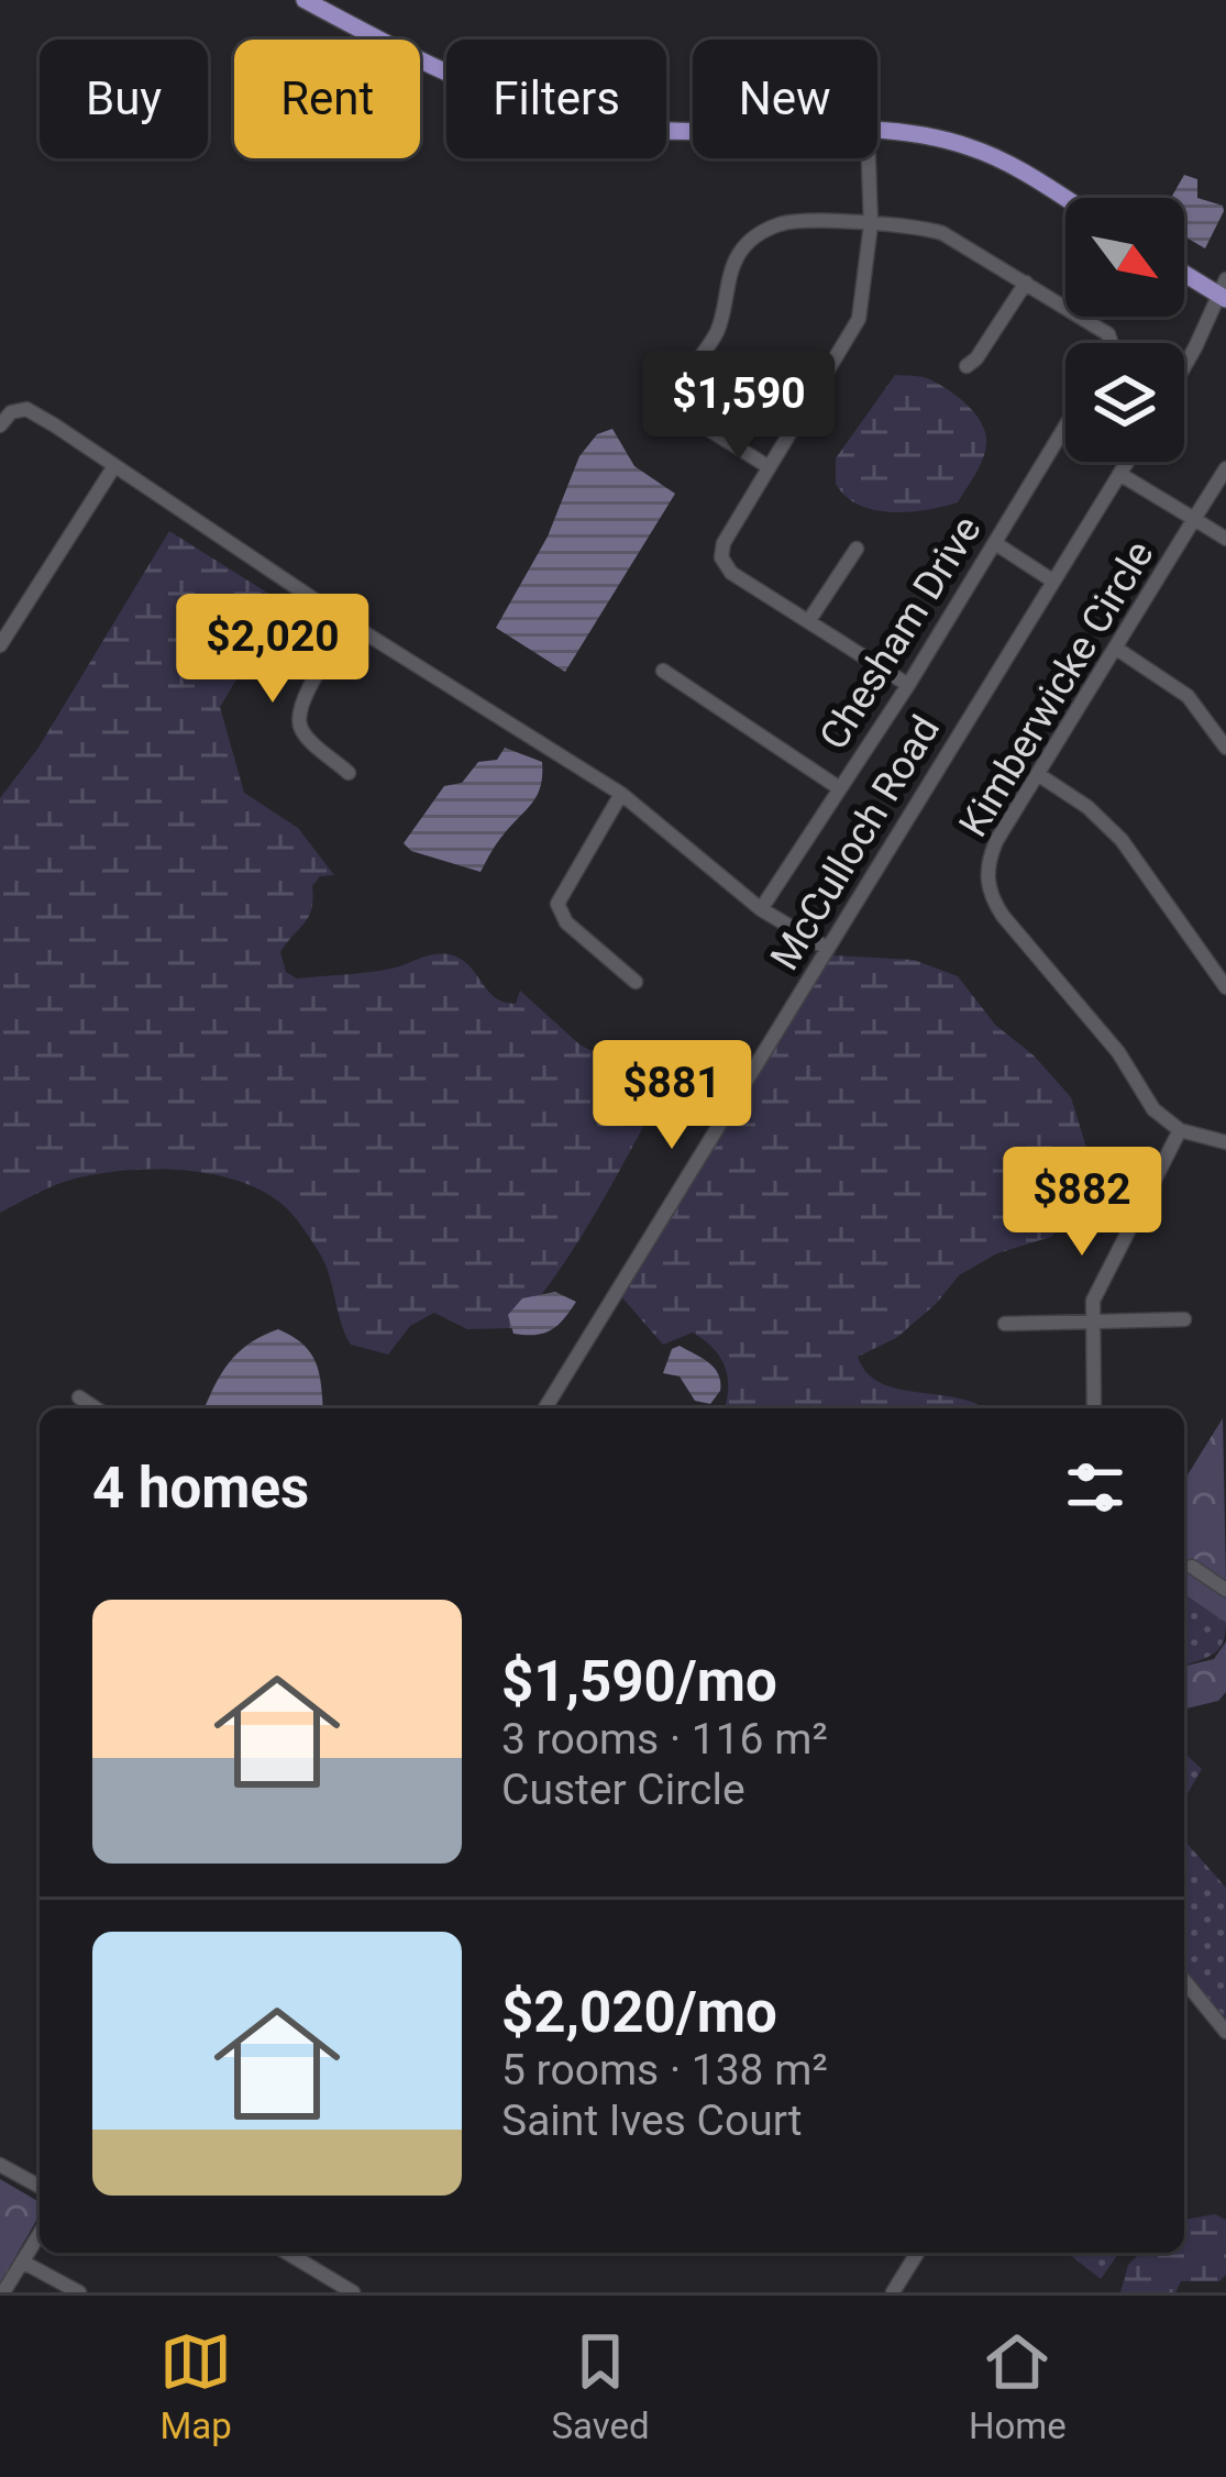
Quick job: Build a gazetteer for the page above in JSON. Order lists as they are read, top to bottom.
{
  "streets": {
    "street": ["Chesham Drive", "Kimberwicke Circle", "McCulloch Road"]
  },
  "north": "bottom right",
  "page": {
    "chip": [
      "Buy",
      "Rent",
      "Filters",
      "New"
    ],
    "price": [
      "$1,590",
      "$2,020",
      "$881",
      "$882"
    ],
    "heading": "4 homes",
    "list": [
      {
        "name": "$1,590/mo",
        "note": "3 rooms · 116 m² · Custer Circle"
      },
      {
        "name": "$2,020/mo",
        "note": "5 rooms · 138 m² · Saint Ives Court"
      }
    ],
    "tabs": ["Map", "Saved", "Home"]
  }
}
